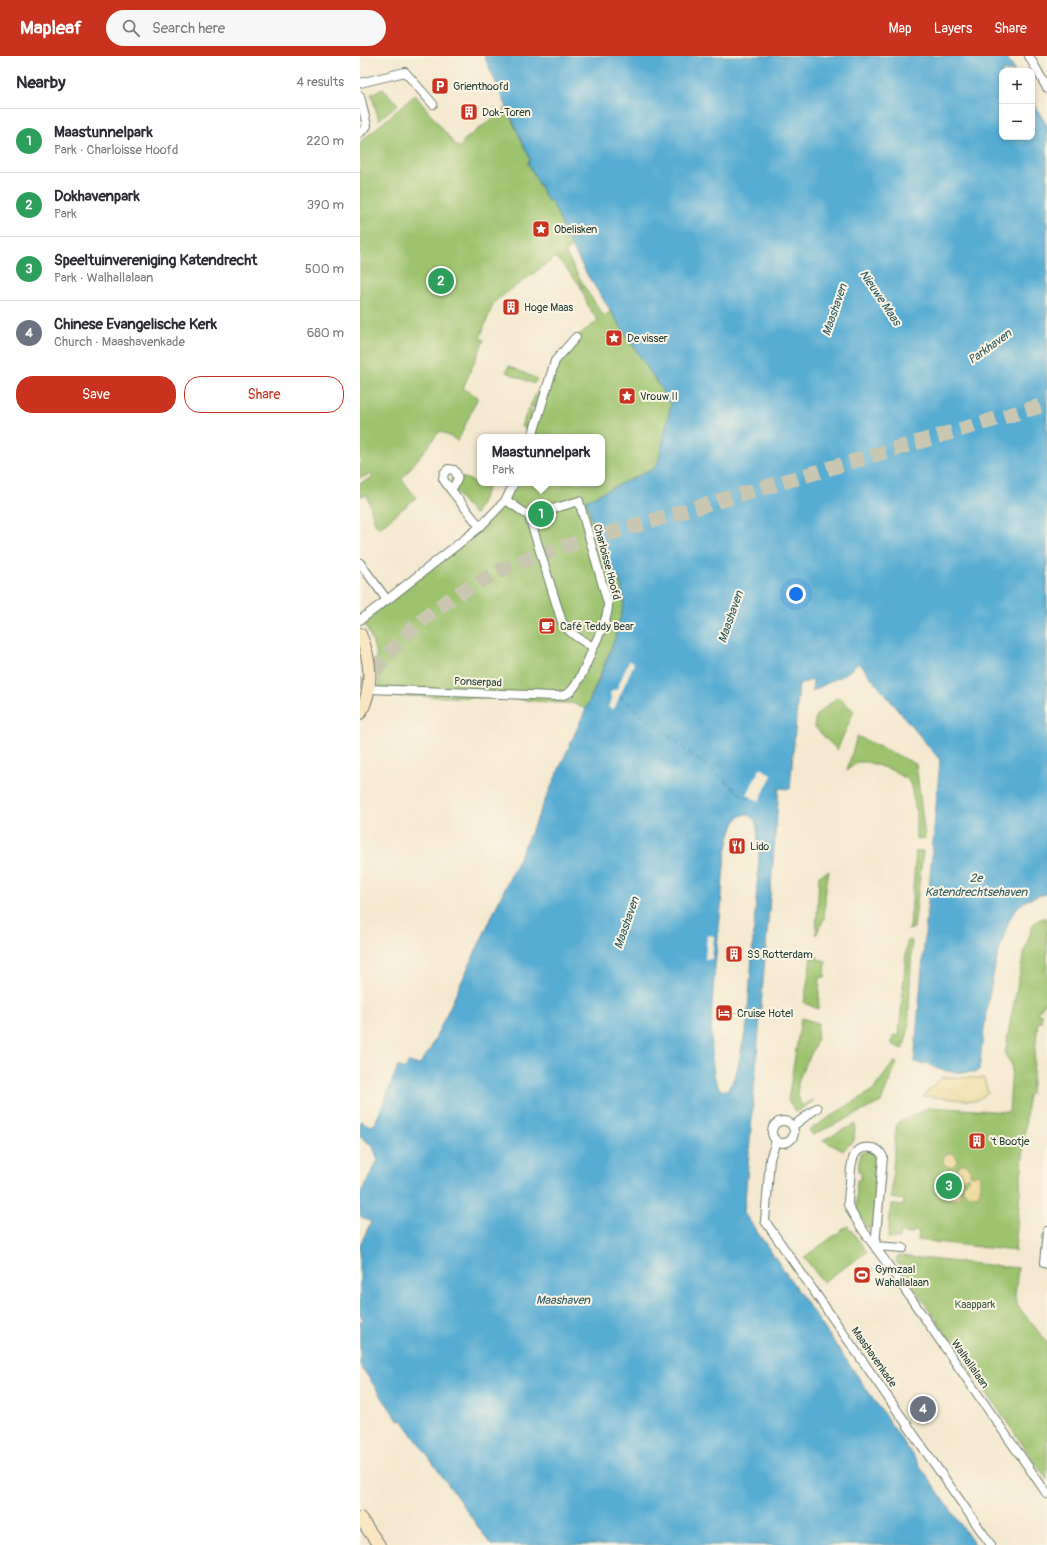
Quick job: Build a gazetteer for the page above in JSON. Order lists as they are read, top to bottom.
{
  "streets": {
    "street": [
      "Charloisse Hoofd",
      "Ponserpad",
      "Maashavenkade",
      "Walhallalaan"
    ]
  },
  "crossings": [
    ["Charloisse Hoofd", "Ponserpad"]
  ],
  "water": [
    "Nieuwe Maas",
    "Maashaven",
    "Parkhaven",
    "2e Katendrechtsehaven"
  ],
  "parks": ["Kaappark"],
  "places": {
    "parking": ["Grienthoofd"],
    "building": [
      "Dok-Toren",
      "Hoge Maas",
      "SS Rotterdam",
      "'t Bootje"
    ],
    "place": ["Obelisken", "De visser", "Vrouw II"],
    "cafe": ["Café Teddy Bear"],
    "restaurant": ["Lido"],
    "hotel": ["Cruise Hotel"],
    "sports": ["Gymzaal Wahallalaan"]
  },
  "page": {
    "header": "Mapleaf",
    "search": "Search here",
    "nav": ["Map", "Layers", "Share"],
    "heading": ["Nearby", "4 results"],
    "map_buttons": ["+", "−"],
    "list": [
      {
        "mark": "1",
        "name": "Maastunnelpark",
        "note": "Park · Charloisse Hoofd",
        "value": "220 m"
      },
      {
        "mark": "2",
        "name": "Dokhavenpark",
        "note": "Park",
        "value": "390 m"
      },
      {
        "mark": "3",
        "name": "Speeltuinvereniging Katendrecht",
        "note": "Park · Walhallalaan",
        "value": "500 m"
      },
      {
        "mark": "4",
        "name": "Chinese Evangelische Kerk",
        "note": "Church · Maashavenkade",
        "value": "680 m"
      }
    ],
    "pins": [
      "2",
      "1",
      "3",
      "4"
    ],
    "buttons": ["Save", "Share"],
    "popup": ["Maastunnelpark", "Park"]
  }
}
